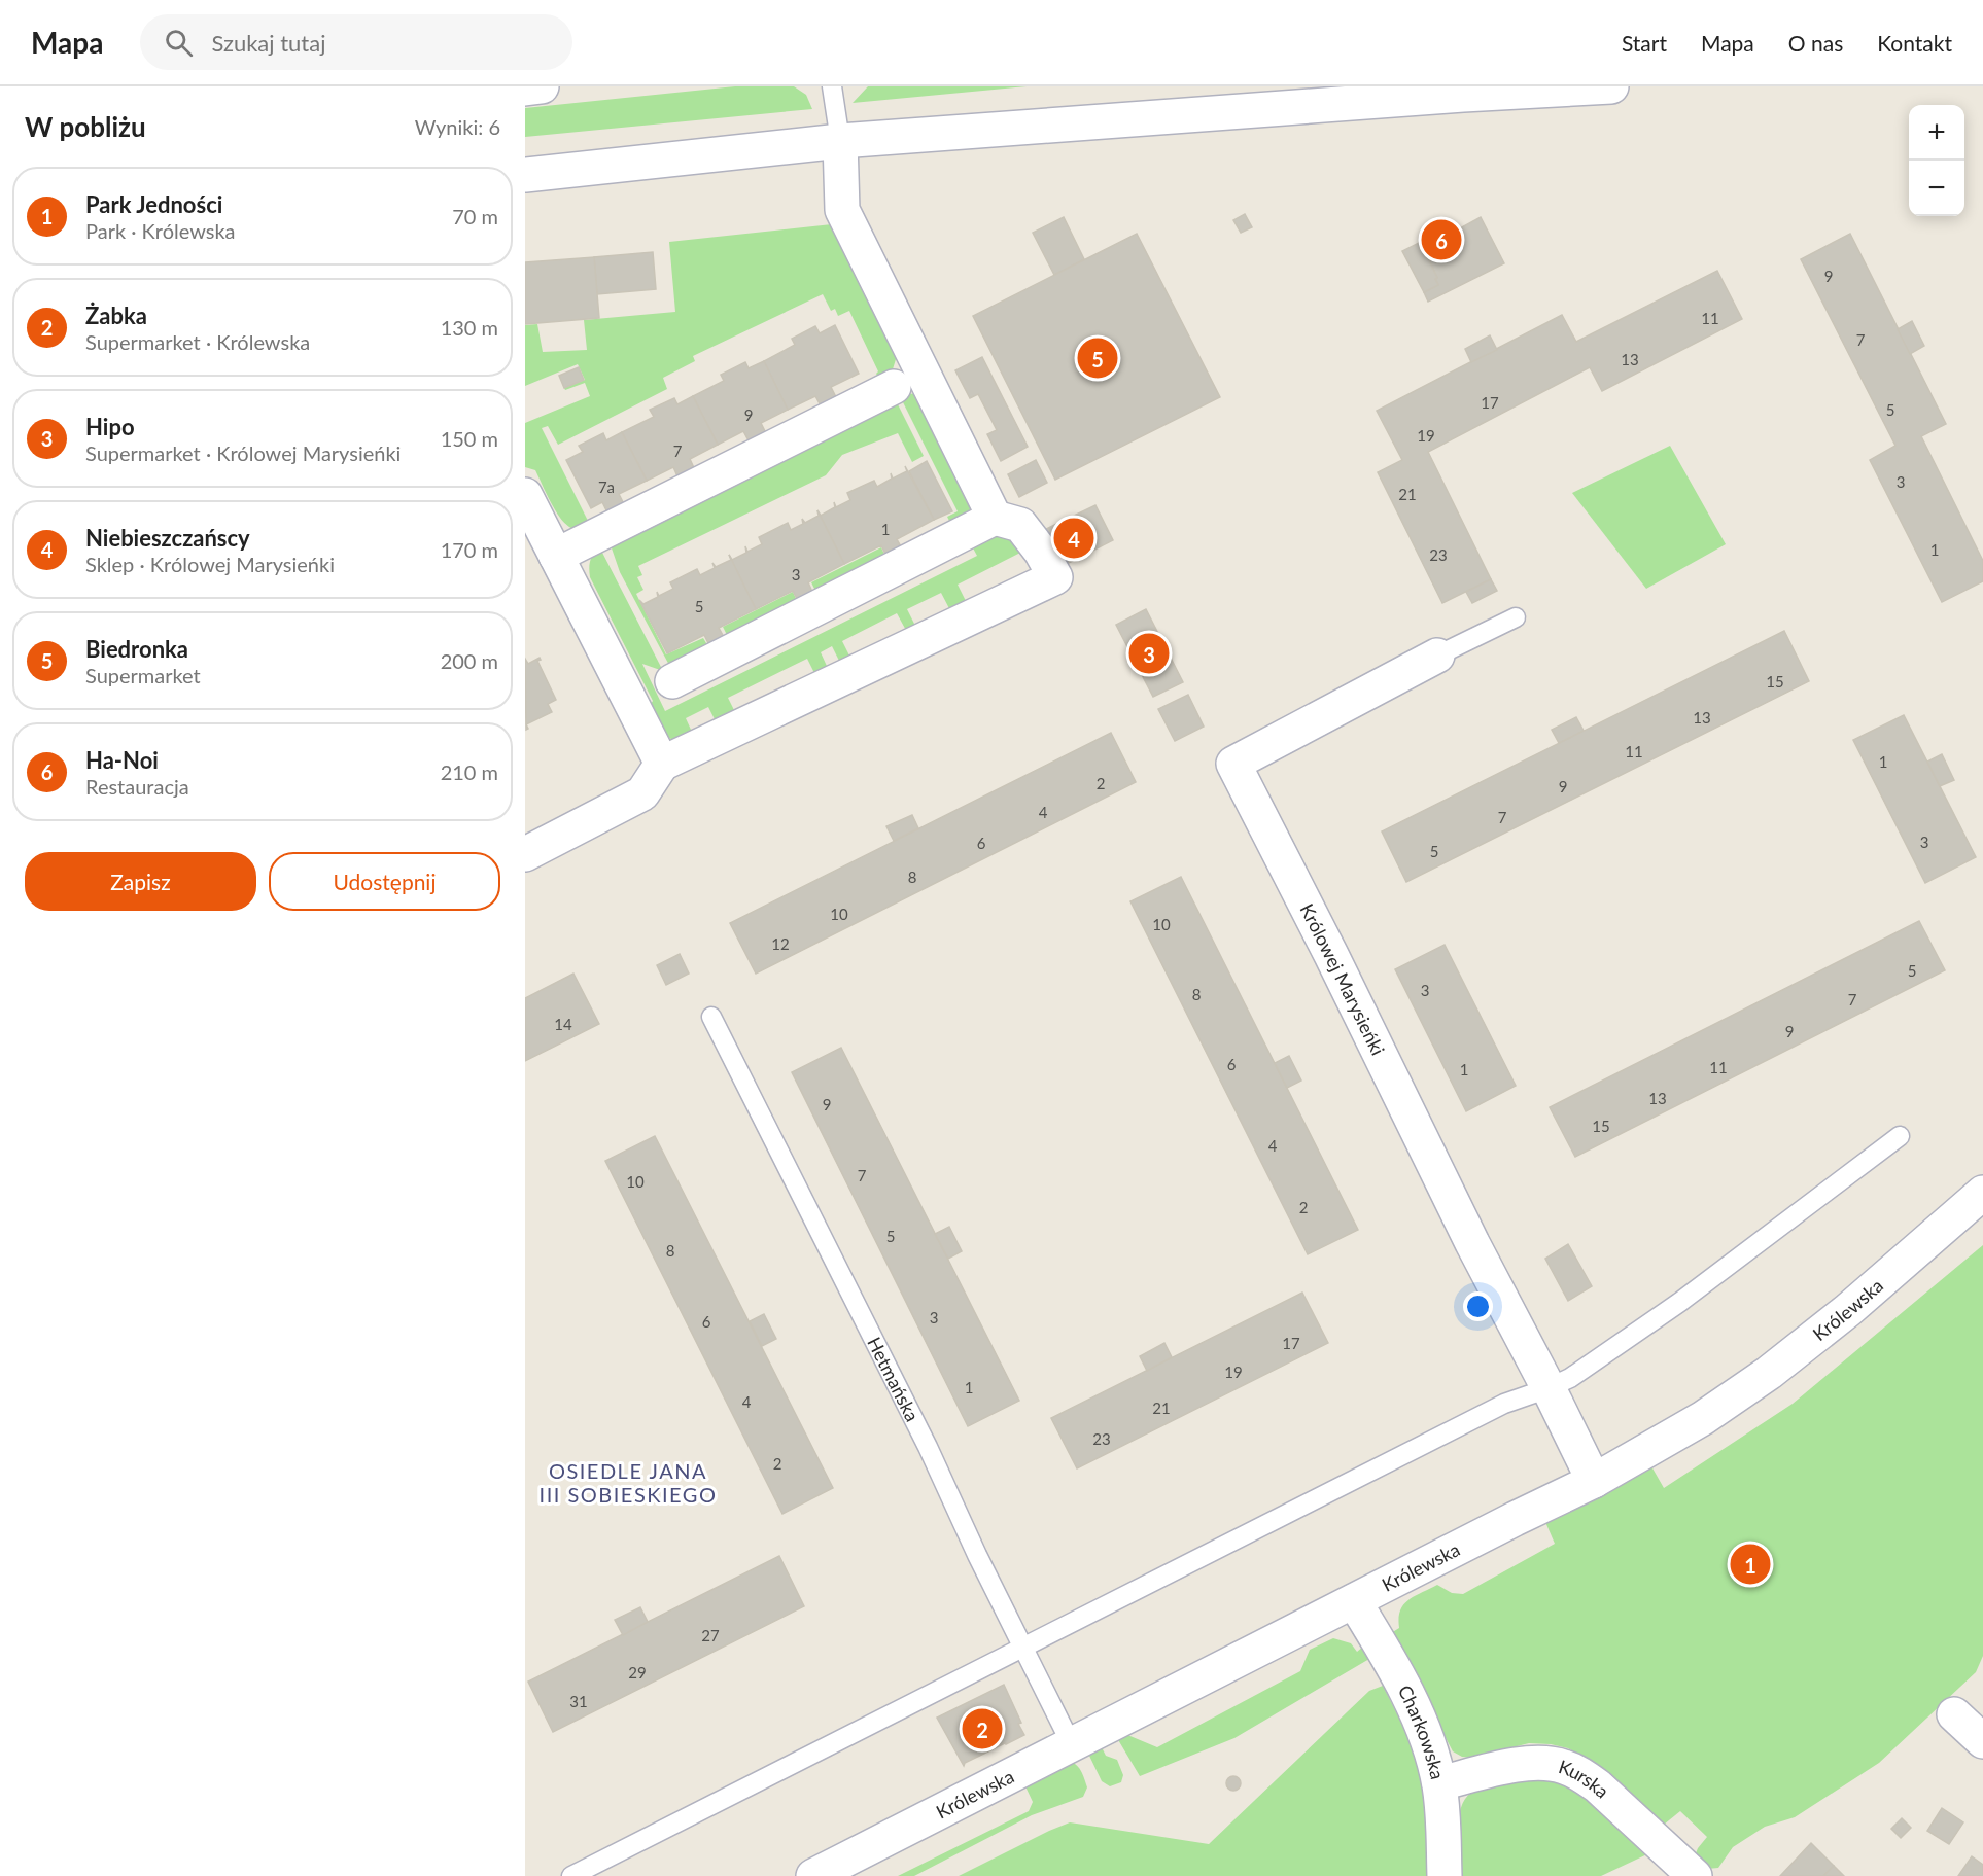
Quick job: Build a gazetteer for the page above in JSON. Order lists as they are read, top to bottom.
{
  "streets": {
    "street": [
      "Królowej Marysieńki",
      "Królewska",
      "Charkowska",
      "Kurska"
    ],
    "lane": ["Hetmańska"]
  },
  "crossings": [
    ["Królowej Marysieńki", "Królewska"],
    ["Królewska", "Hetmańska"],
    ["Królewska", "Charkowska"],
    ["Charkowska", "Kurska"]
  ],
  "districts": ["OSIEDLE JANA III SOBIESKIEGO"],
  "house_numbers": [
    "9",
    "11",
    "7",
    "13",
    "17",
    "5",
    "9",
    "19",
    "7",
    "3",
    "7a",
    "21",
    "1",
    "1",
    "23",
    "3",
    "5",
    "15",
    "13",
    "11",
    "1",
    "2",
    "9",
    "4",
    "7",
    "3",
    "6",
    "5",
    "8",
    "10",
    "10",
    "12",
    "5",
    "3",
    "8",
    "7",
    "14",
    "9",
    "6",
    "11",
    "1",
    "13",
    "9",
    "15",
    "4",
    "7",
    "10",
    "2",
    "5",
    "8",
    "3",
    "6",
    "17",
    "19",
    "1",
    "4",
    "21",
    "23",
    "2",
    "27",
    "29",
    "31"
  ],
  "page": {
    "header": "Mapa",
    "search": "Szukaj tutaj",
    "nav": [
      "Start",
      "Mapa",
      "O nas",
      "Kontakt"
    ],
    "heading": ["W pobliżu", "Wyniki: 6"],
    "map_buttons": ["+", "−"],
    "list": [
      {
        "mark": "1",
        "name": "Park Jedności",
        "note": "Park · Królewska",
        "value": "70 m"
      },
      {
        "mark": "2",
        "name": "Żabka",
        "note": "Supermarket · Królewska",
        "value": "130 m"
      },
      {
        "mark": "3",
        "name": "Hipo",
        "note": "Supermarket · Królowej Marysieńki",
        "value": "150 m"
      },
      {
        "mark": "4",
        "name": "Niebieszczańscy",
        "note": "Sklep · Królowej Marysieńki",
        "value": "170 m"
      },
      {
        "mark": "5",
        "name": "Biedronka",
        "note": "Supermarket",
        "value": "200 m"
      },
      {
        "mark": "6",
        "name": "Ha-Noi",
        "note": "Restauracja",
        "value": "210 m"
      }
    ],
    "pins": [
      "6",
      "5",
      "4",
      "3",
      "1",
      "2"
    ],
    "buttons": ["Zapisz", "Udostępnij"]
  }
}
